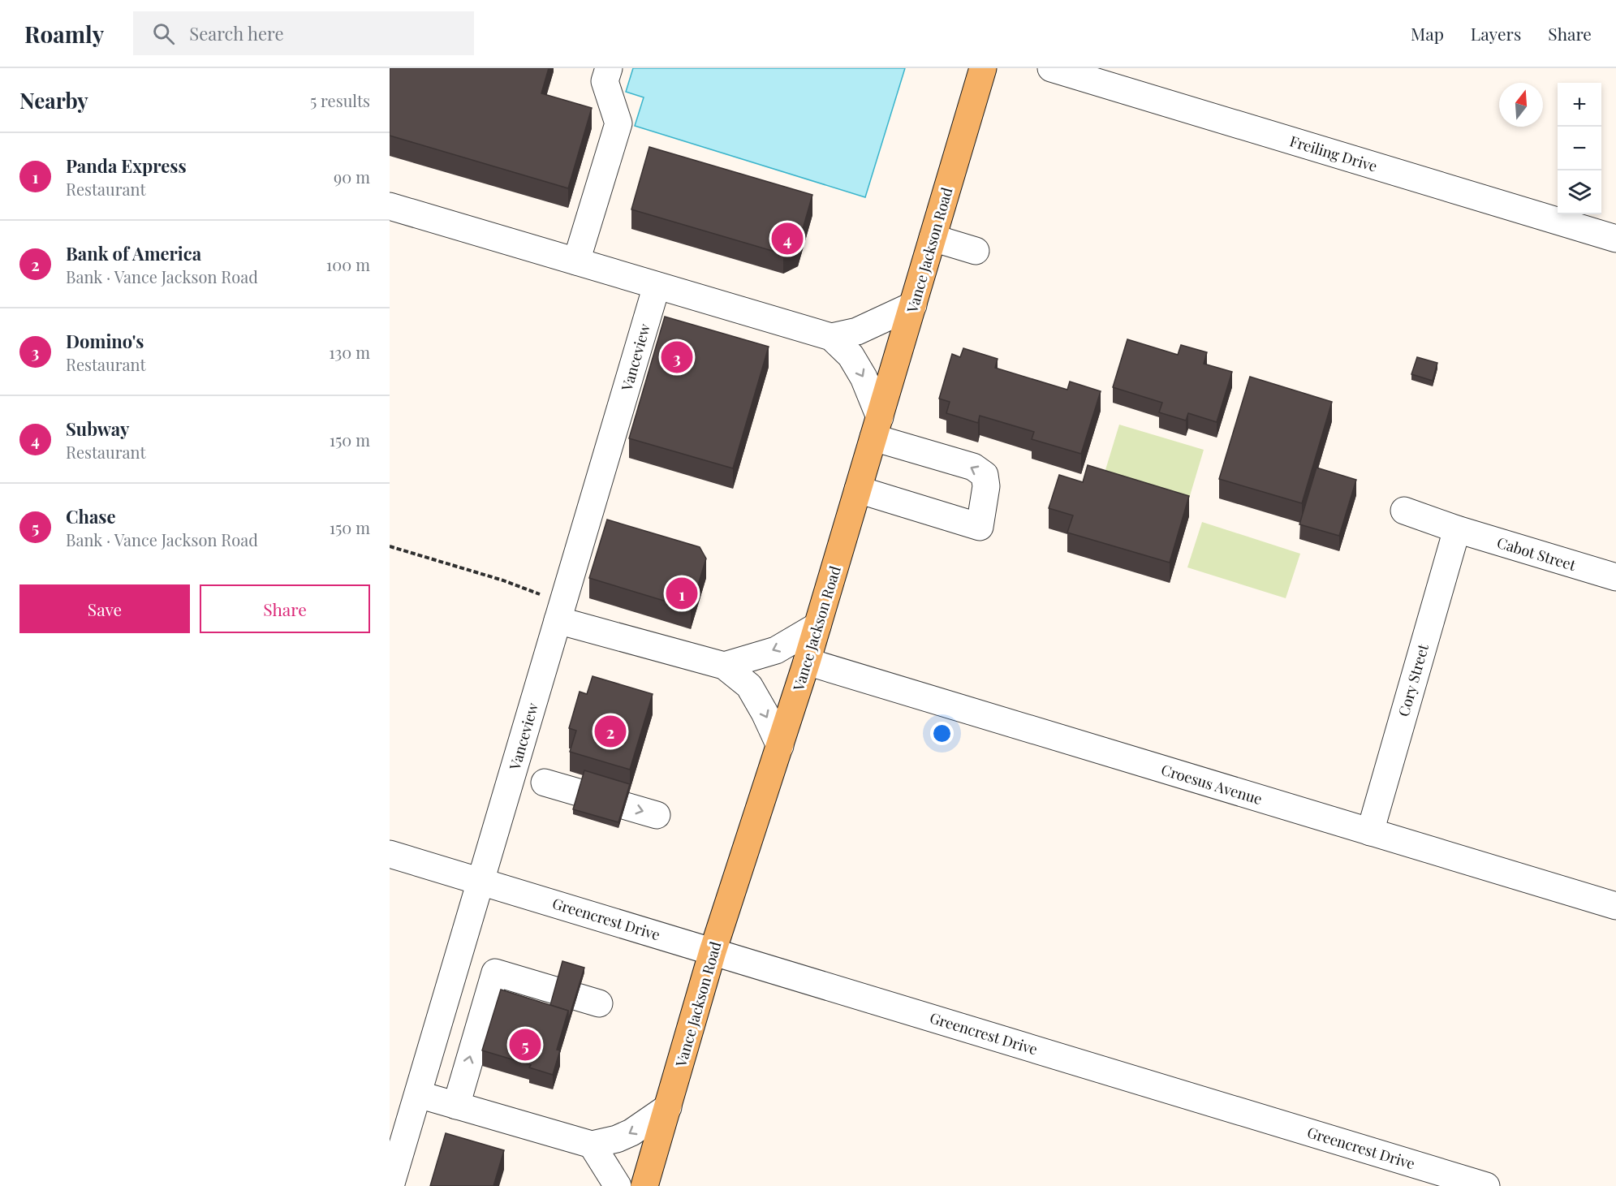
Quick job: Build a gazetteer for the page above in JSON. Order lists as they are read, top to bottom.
{
  "streets": {
    "main road": ["Vance Jackson Road"],
    "street": [
      "Freiling Drive",
      "Vanceview",
      "Cabot Street",
      "Cory Street",
      "Croesus Avenue",
      "Greencrest Drive"
    ]
  },
  "crossings": [
    ["Vance Jackson Road", "Croesus Avenue"],
    ["Vance Jackson Road", "Greencrest Drive"],
    ["Vanceview", "Greencrest Drive"],
    ["Cabot Street", "Cory Street"],
    ["Cory Street", "Croesus Avenue"]
  ],
  "north": "top",
  "page": {
    "header": "Roamly",
    "search": "Search here",
    "nav": ["Map", "Layers", "Share"],
    "heading": ["Nearby", "5 results"],
    "map_buttons": ["+", "−"],
    "list": [
      {
        "mark": "1",
        "name": "Panda Express",
        "note": "Restaurant",
        "value": "90 m"
      },
      {
        "mark": "2",
        "name": "Bank of America",
        "note": "Bank · Vance Jackson Road",
        "value": "100 m"
      },
      {
        "mark": "3",
        "name": "Domino's",
        "note": "Restaurant",
        "value": "130 m"
      },
      {
        "mark": "4",
        "name": "Subway",
        "note": "Restaurant",
        "value": "150 m"
      },
      {
        "mark": "5",
        "name": "Chase",
        "note": "Bank · Vance Jackson Road",
        "value": "150 m"
      }
    ],
    "pins": [
      "4",
      "3",
      "1",
      "2",
      "5"
    ],
    "buttons": ["Save", "Share"]
  }
}
